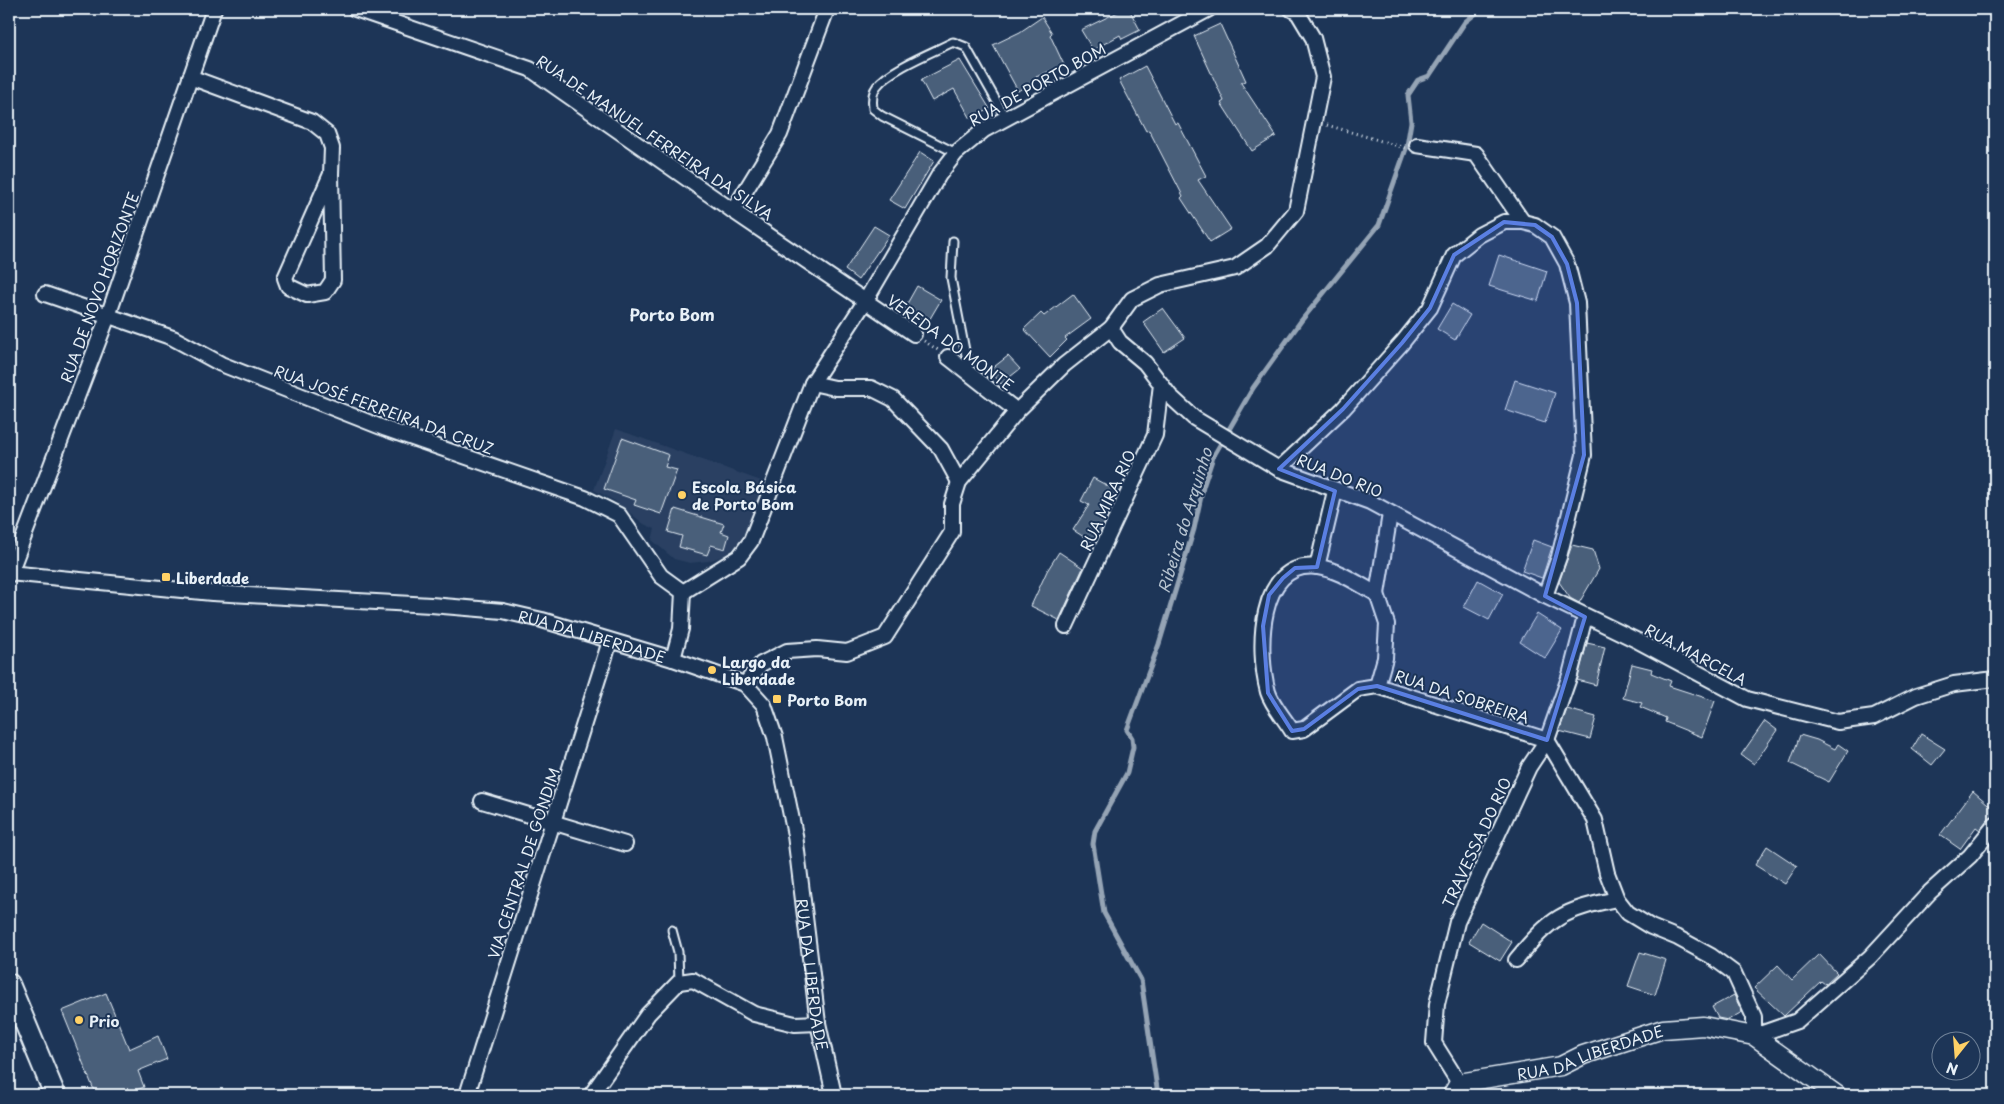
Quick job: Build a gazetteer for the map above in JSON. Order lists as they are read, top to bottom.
{
  "streets": {
    "street": [
      "RUA DE PORTO BOM",
      "RUA DE MANUEL FERREIRA DA SILVA",
      "RUA DE NOVO HORIZONTE",
      "VEREDA DO MONTE",
      "RUA JOSÉ FERREIRA DA CRUZ",
      "RUA DO RIO",
      "RUA MIRA RIO",
      "RUA DA LIBERDADE",
      "RUA MARCELA",
      "RUA DA SOBREIRA",
      "TRAVESSA DO RIO",
      "VIA CENTRAL DE GONDIM"
    ]
  },
  "crossings": [
    ["RUA DE PORTO BOM", "RUA DE MANUEL FERREIRA DA SILVA"],
    ["RUA DE PORTO BOM", "VEREDA DO MONTE"],
    ["RUA DE PORTO BOM", "RUA JOSÉ FERREIRA DA CRUZ"],
    ["RUA DE MANUEL FERREIRA DA SILVA", "VEREDA DO MONTE"],
    ["RUA DE NOVO HORIZONTE", "RUA JOSÉ FERREIRA DA CRUZ"],
    ["RUA DE NOVO HORIZONTE", "RUA DA LIBERDADE"],
    ["RUA DO RIO", "RUA MIRA RIO"],
    ["RUA DO RIO", "RUA MARCELA"],
    ["RUA DO RIO", "TRAVESSA DO RIO"],
    ["RUA DA LIBERDADE", "TRAVESSA DO RIO"],
    ["RUA DA LIBERDADE", "VIA CENTRAL DE GONDIM"],
    ["RUA MARCELA", "TRAVESSA DO RIO"],
    ["RUA DA SOBREIRA", "TRAVESSA DO RIO"]
  ],
  "districts": ["Porto Bom"],
  "water": ["Ribeira do Arquinho"],
  "places": {
    "other": ["Escola Básica de Porto Bom", "Largo da Liberdade", "Prio"],
    "transit": ["Liberdade", "Porto Bom"]
  },
  "north": "bottom"
}
